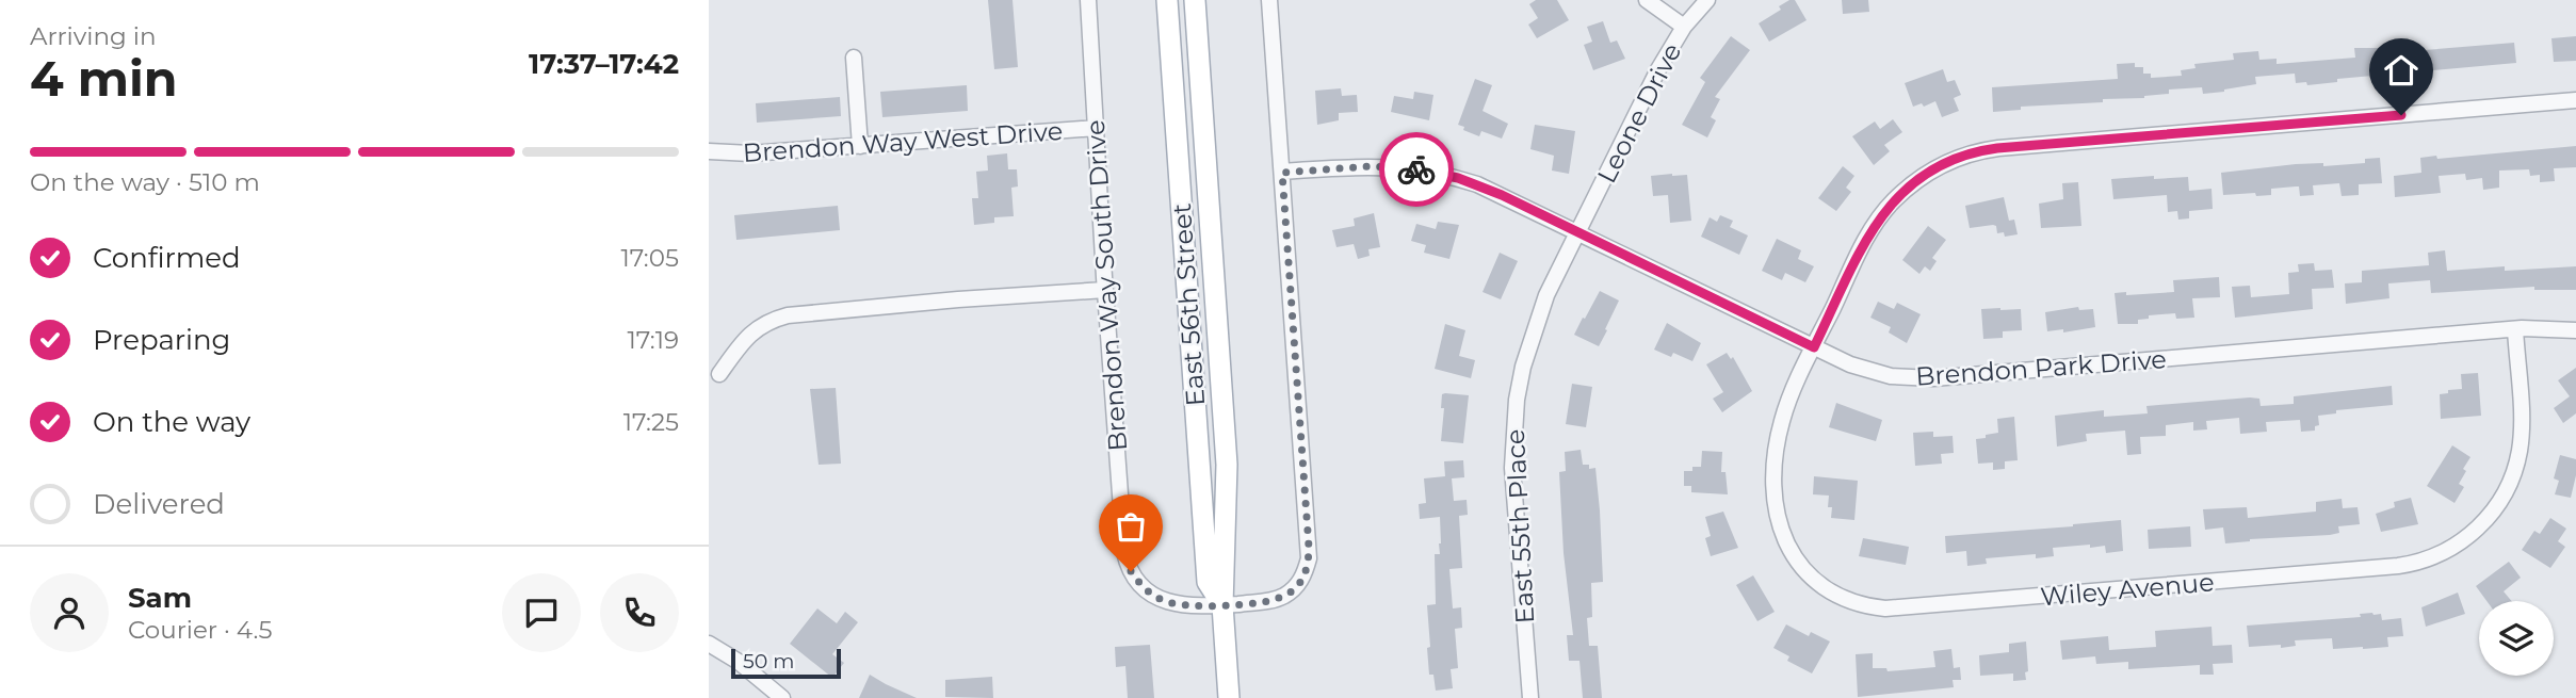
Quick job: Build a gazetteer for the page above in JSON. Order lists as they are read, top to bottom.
{
  "streets": {
    "main road": ["East 56th Street"],
    "street": [
      "Leone Drive",
      "Brendon Way West Drive",
      "Brendon Way South Drive",
      "Brendon Park Drive",
      "East 55th Place",
      "Wiley Avenue"
    ]
  },
  "crossings": [
    ["Leone Drive", "Brendon Park Drive"],
    ["Leone Drive", "East 55th Place"],
    ["Brendon Way West Drive", "Brendon Way South Drive"],
    ["Brendon Way South Drive", "East 56th Street"],
    ["Brendon Park Drive", "East 55th Place"],
    ["Brendon Park Drive", "Wiley Avenue"]
  ],
  "scale_bar": "50 m",
  "page": {
    "heading": ["4 min", "Arriving in", "17:37–17:42"],
    "panel": ["Sam", "Courier · 4.5"],
    "bar": "On the way · 510 m",
    "list": [
      ["Confirmed", "17:05"],
      ["Preparing", "17:19"],
      ["On the way", "17:25"],
      "Delivered"
    ],
    "scale": "50 m"
  }
}
